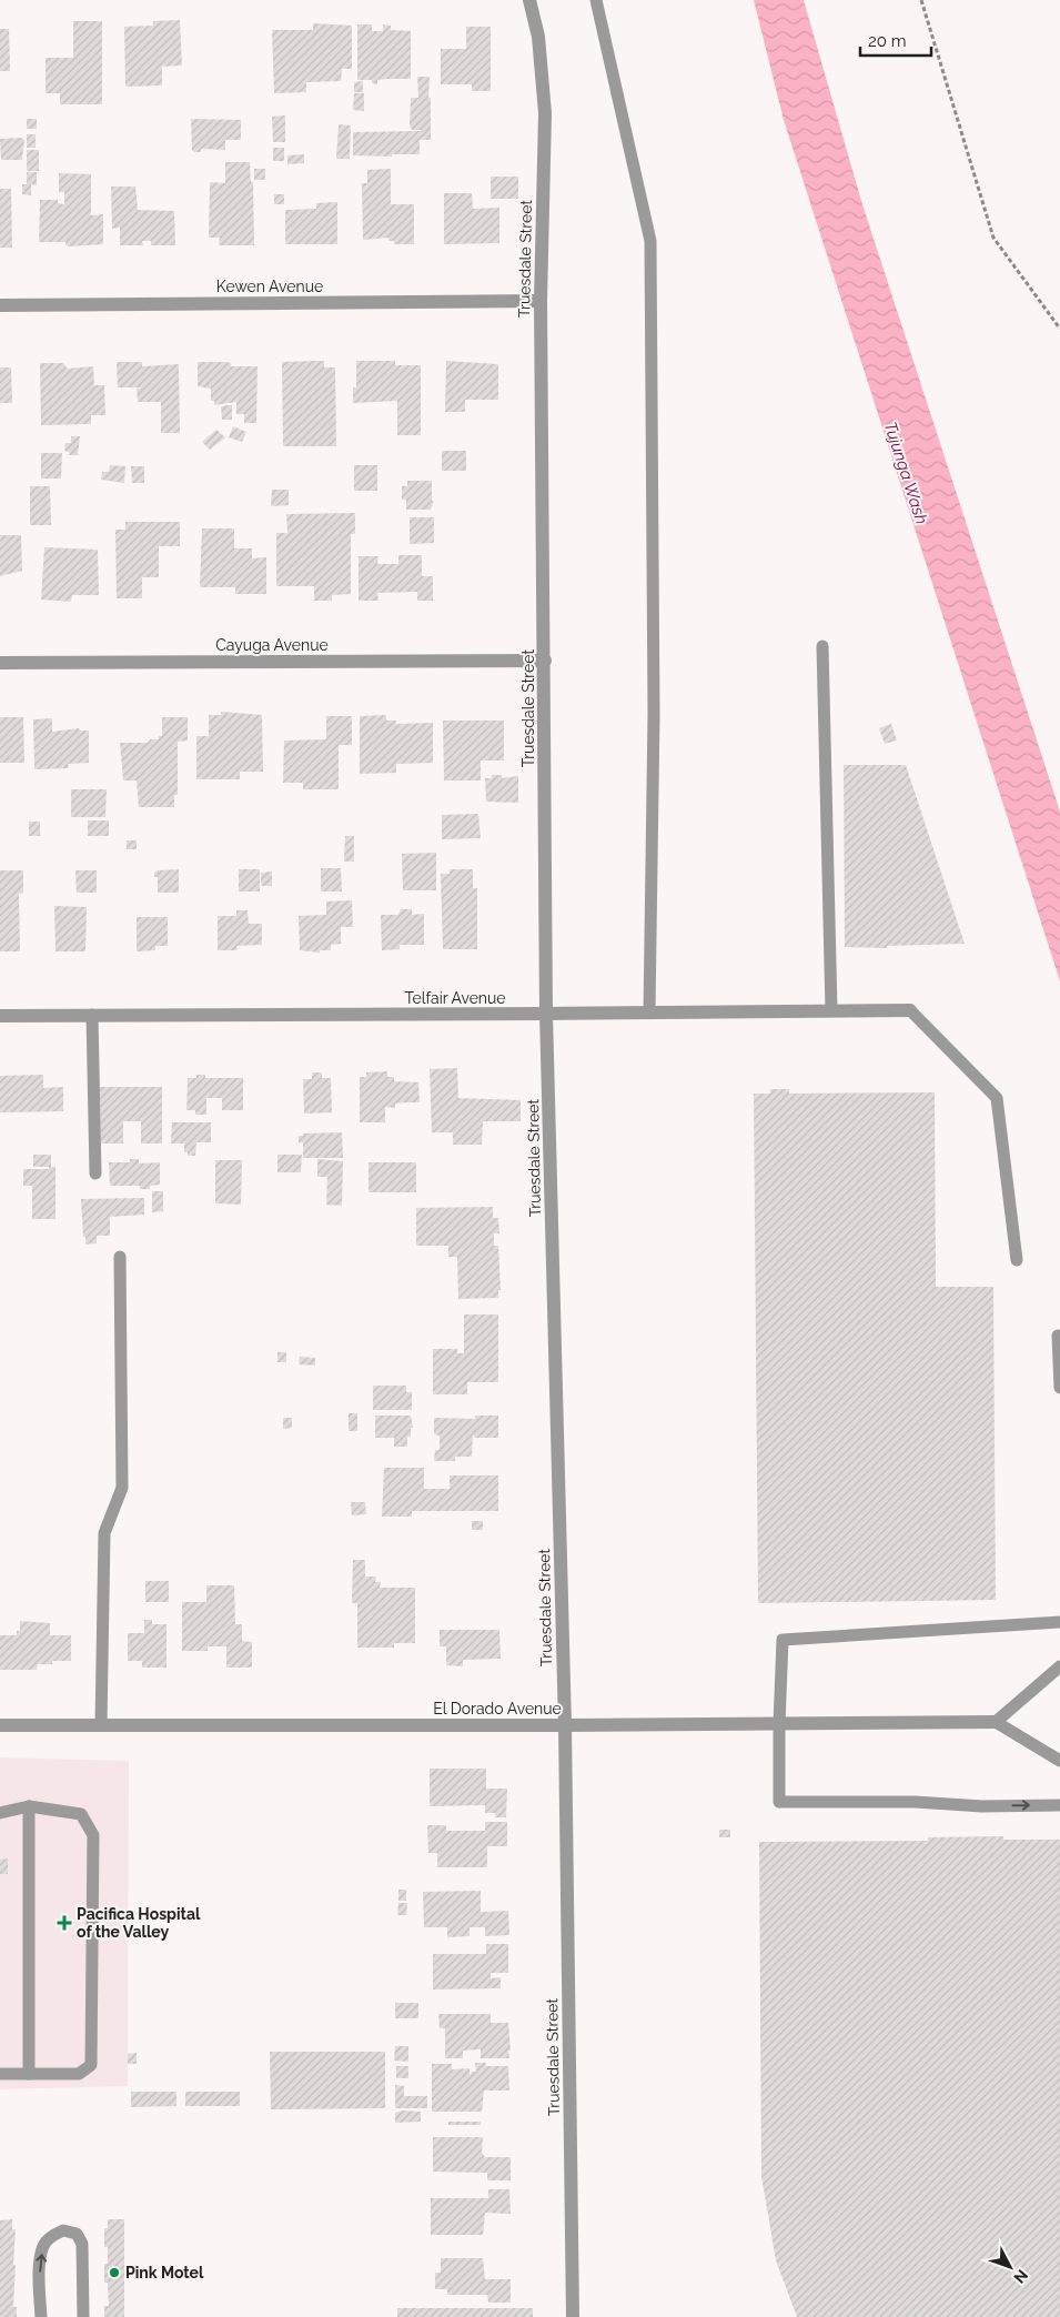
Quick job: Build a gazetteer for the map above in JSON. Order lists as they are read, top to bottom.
{
  "streets": {
    "street": [
      "Truesdale Street",
      "Kewen Avenue",
      "Cayuga Avenue",
      "Telfair Avenue",
      "El Dorado Avenue"
    ]
  },
  "crossings": [
    ["Truesdale Street", "Kewen Avenue"],
    ["Truesdale Street", "Cayuga Avenue"],
    ["Truesdale Street", "Telfair Avenue"],
    ["Truesdale Street", "El Dorado Avenue"]
  ],
  "water": ["Tujunga Wash"],
  "places": {
    "health": ["Pacifica Hospital of the Valley"],
    "other": ["Pink Motel"]
  },
  "scale_bar": "20 m",
  "north": "bottom right"
}
